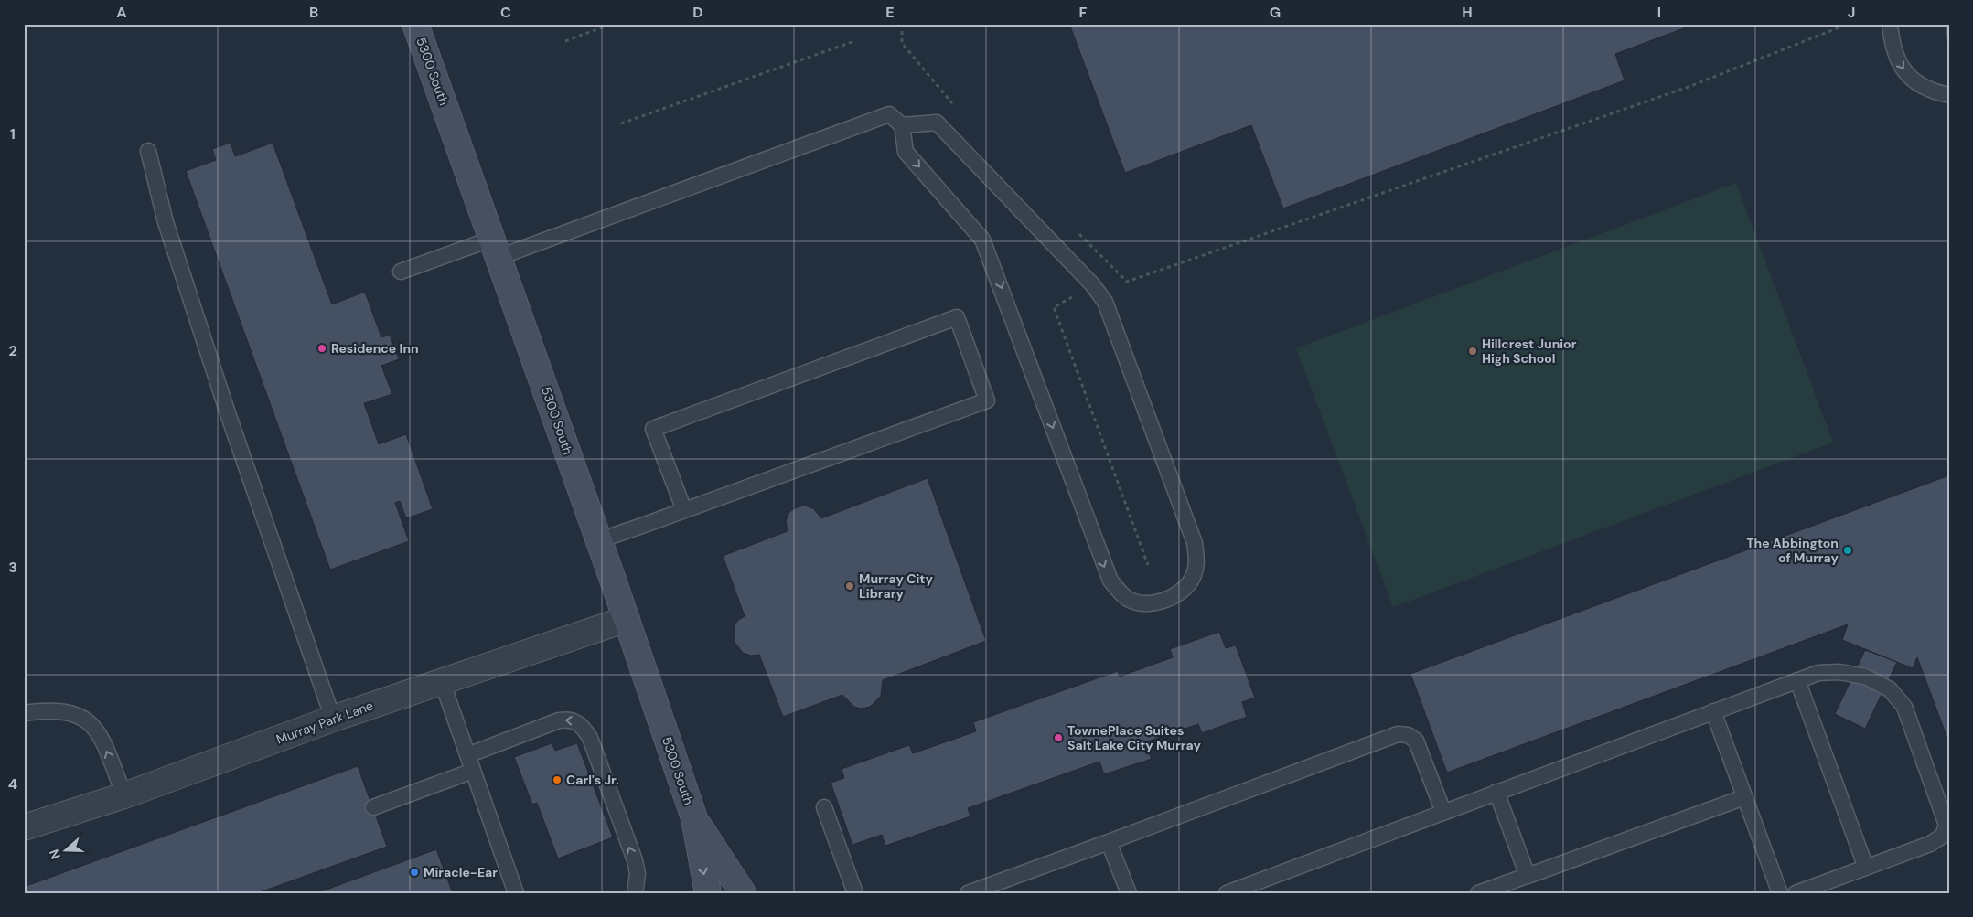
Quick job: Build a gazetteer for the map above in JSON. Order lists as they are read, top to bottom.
{
  "streets": {
    "main road": ["5300 South"],
    "street": ["Murray Park Lane"]
  },
  "crossings": [
    ["5300 South", "Murray Park Lane"]
  ],
  "places": [
    "Residence Inn",
    "Hillcrest Junior High School",
    "The Abbington of Murray",
    "Murray City Library",
    "TownePlace Suites Salt Lake City Murray",
    "Carl's Jr.",
    "Miracle-Ear"
  ],
  "north": "left",
  "grid": {
    "columns": [
      "A",
      "B",
      "C",
      "D",
      "E",
      "F",
      "G",
      "H",
      "I",
      "J"
    ],
    "rows": [
      "1",
      "2",
      "3",
      "4"
    ]
  }
}
